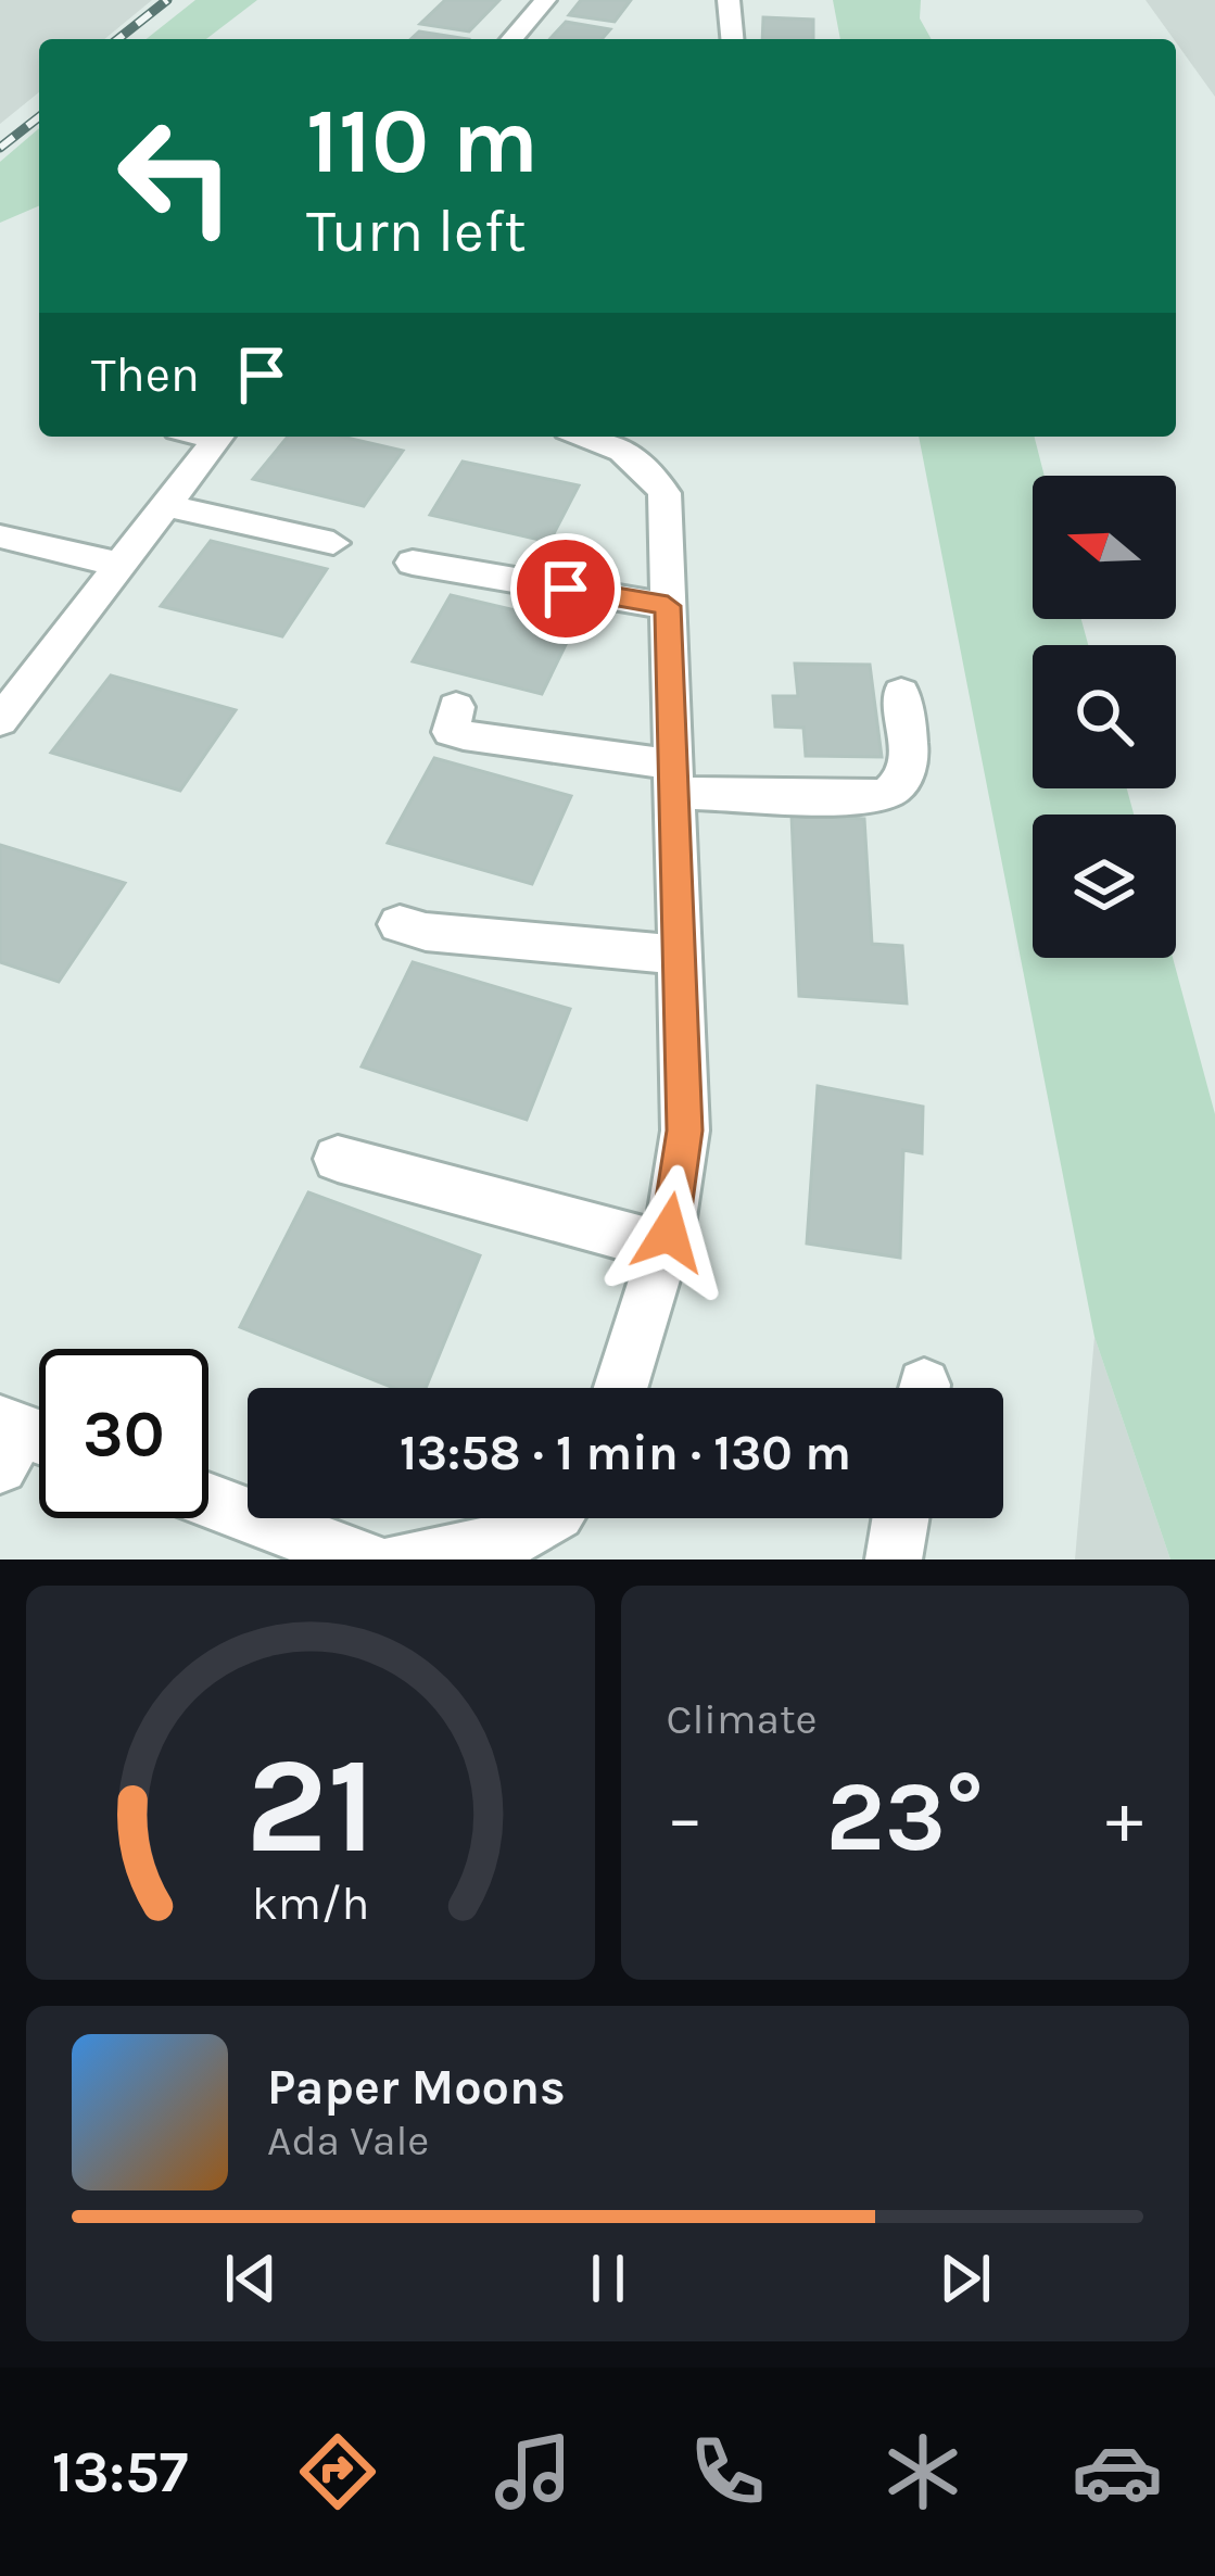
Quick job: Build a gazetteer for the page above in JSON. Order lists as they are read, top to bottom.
{
  "north": "left",
  "page": {
    "turn": ["110 m", "Turn left"],
    "then": "Then",
    "limit": "30",
    "trip": "13:58 · 1 min · 130 m",
    "tile": "Climate",
    "heat": ["−", "23°", "+"],
    "song": ["Paper Moons", "Ada Vale"],
    "tabs": "13:57",
    "gauge": ["21", "km/h"]
  }
}
